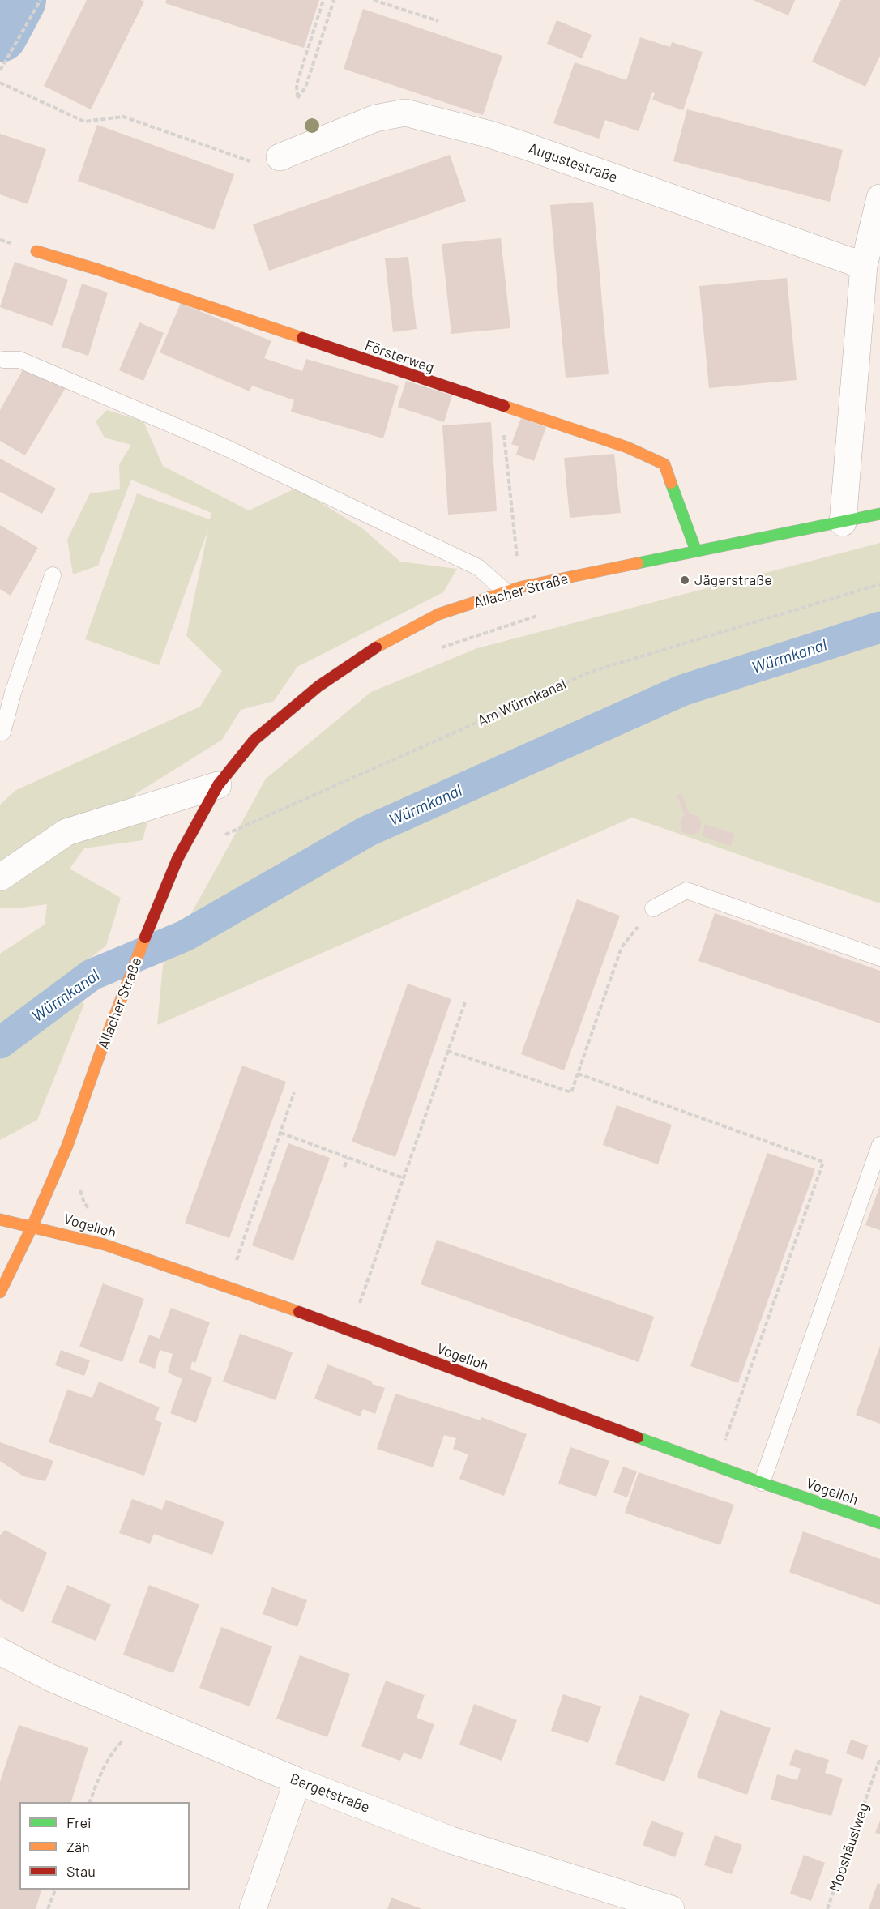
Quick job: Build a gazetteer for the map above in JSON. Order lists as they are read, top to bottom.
{
  "streets": {
    "street": [
      "Augustestraße",
      "Försterweg",
      "Allacher Straße",
      "Vogelloh",
      "Bergetstraße"
    ],
    "path": ["Am Würmkanal", "Mooshäuslweg"]
  },
  "crossings": [
    ["Försterweg", "Allacher Straße"],
    ["Allacher Straße", "Vogelloh"]
  ],
  "water": ["Würmkanal"],
  "places": ["Jägerstraße"],
  "legend": ["Frei", "Zäh", "Stau"]
}
